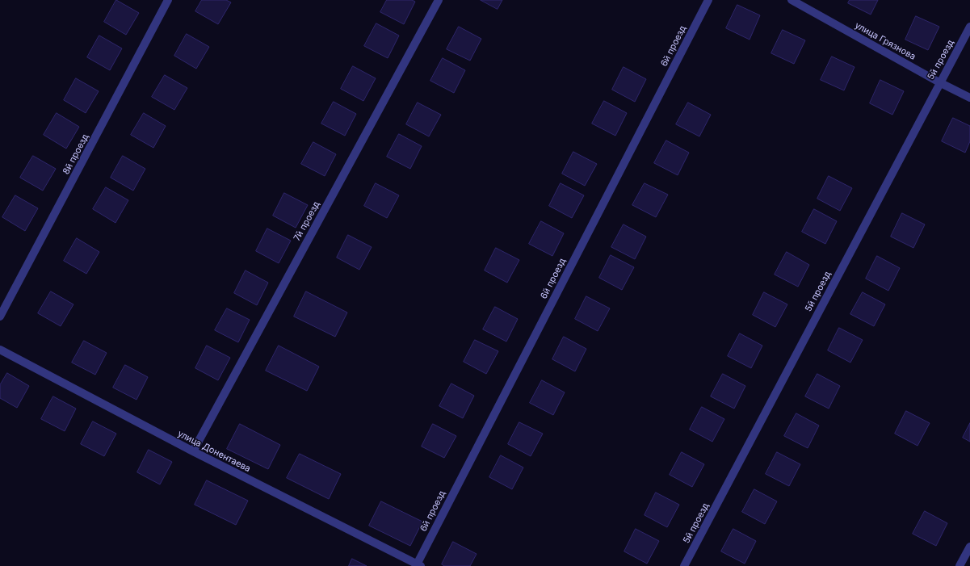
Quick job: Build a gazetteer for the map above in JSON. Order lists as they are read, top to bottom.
{
  "streets": {
    "street": [
      "улица Грязнова",
      "6й проезд",
      "5й проезд",
      "8й проезд",
      "7й проезд",
      "улица Донентаева"
    ]
  },
  "crossings": [
    ["улица Грязнова", "5й проезд"],
    ["6й проезд", "улица Донентаева"],
    ["7й проезд", "улица Донентаева"]
  ]
}
